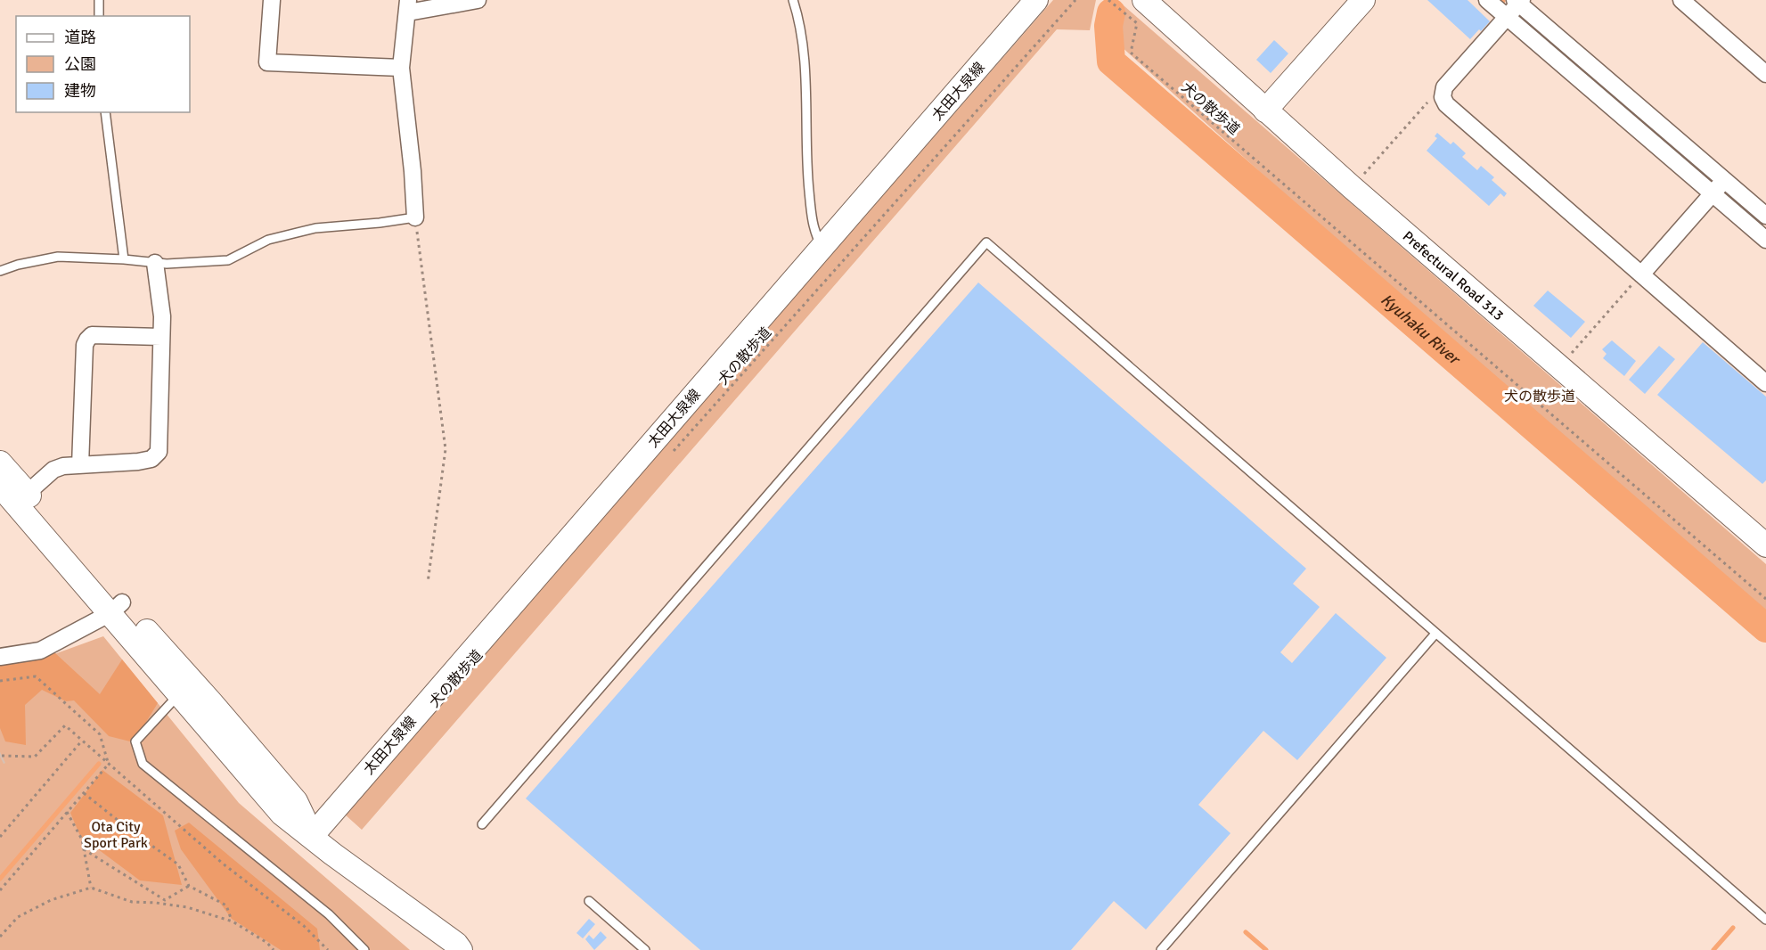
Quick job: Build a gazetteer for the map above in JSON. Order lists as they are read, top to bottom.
{
  "streets": {
    "main road": ["太田大泉線", "Prefectural Road 313"],
    "path": ["犬の散歩道"]
  },
  "water": ["Kyuhaku River"],
  "parks": ["犬の散歩道", "Ota City Sport Park"],
  "legend": ["道路", "公園", "建物"]
}
